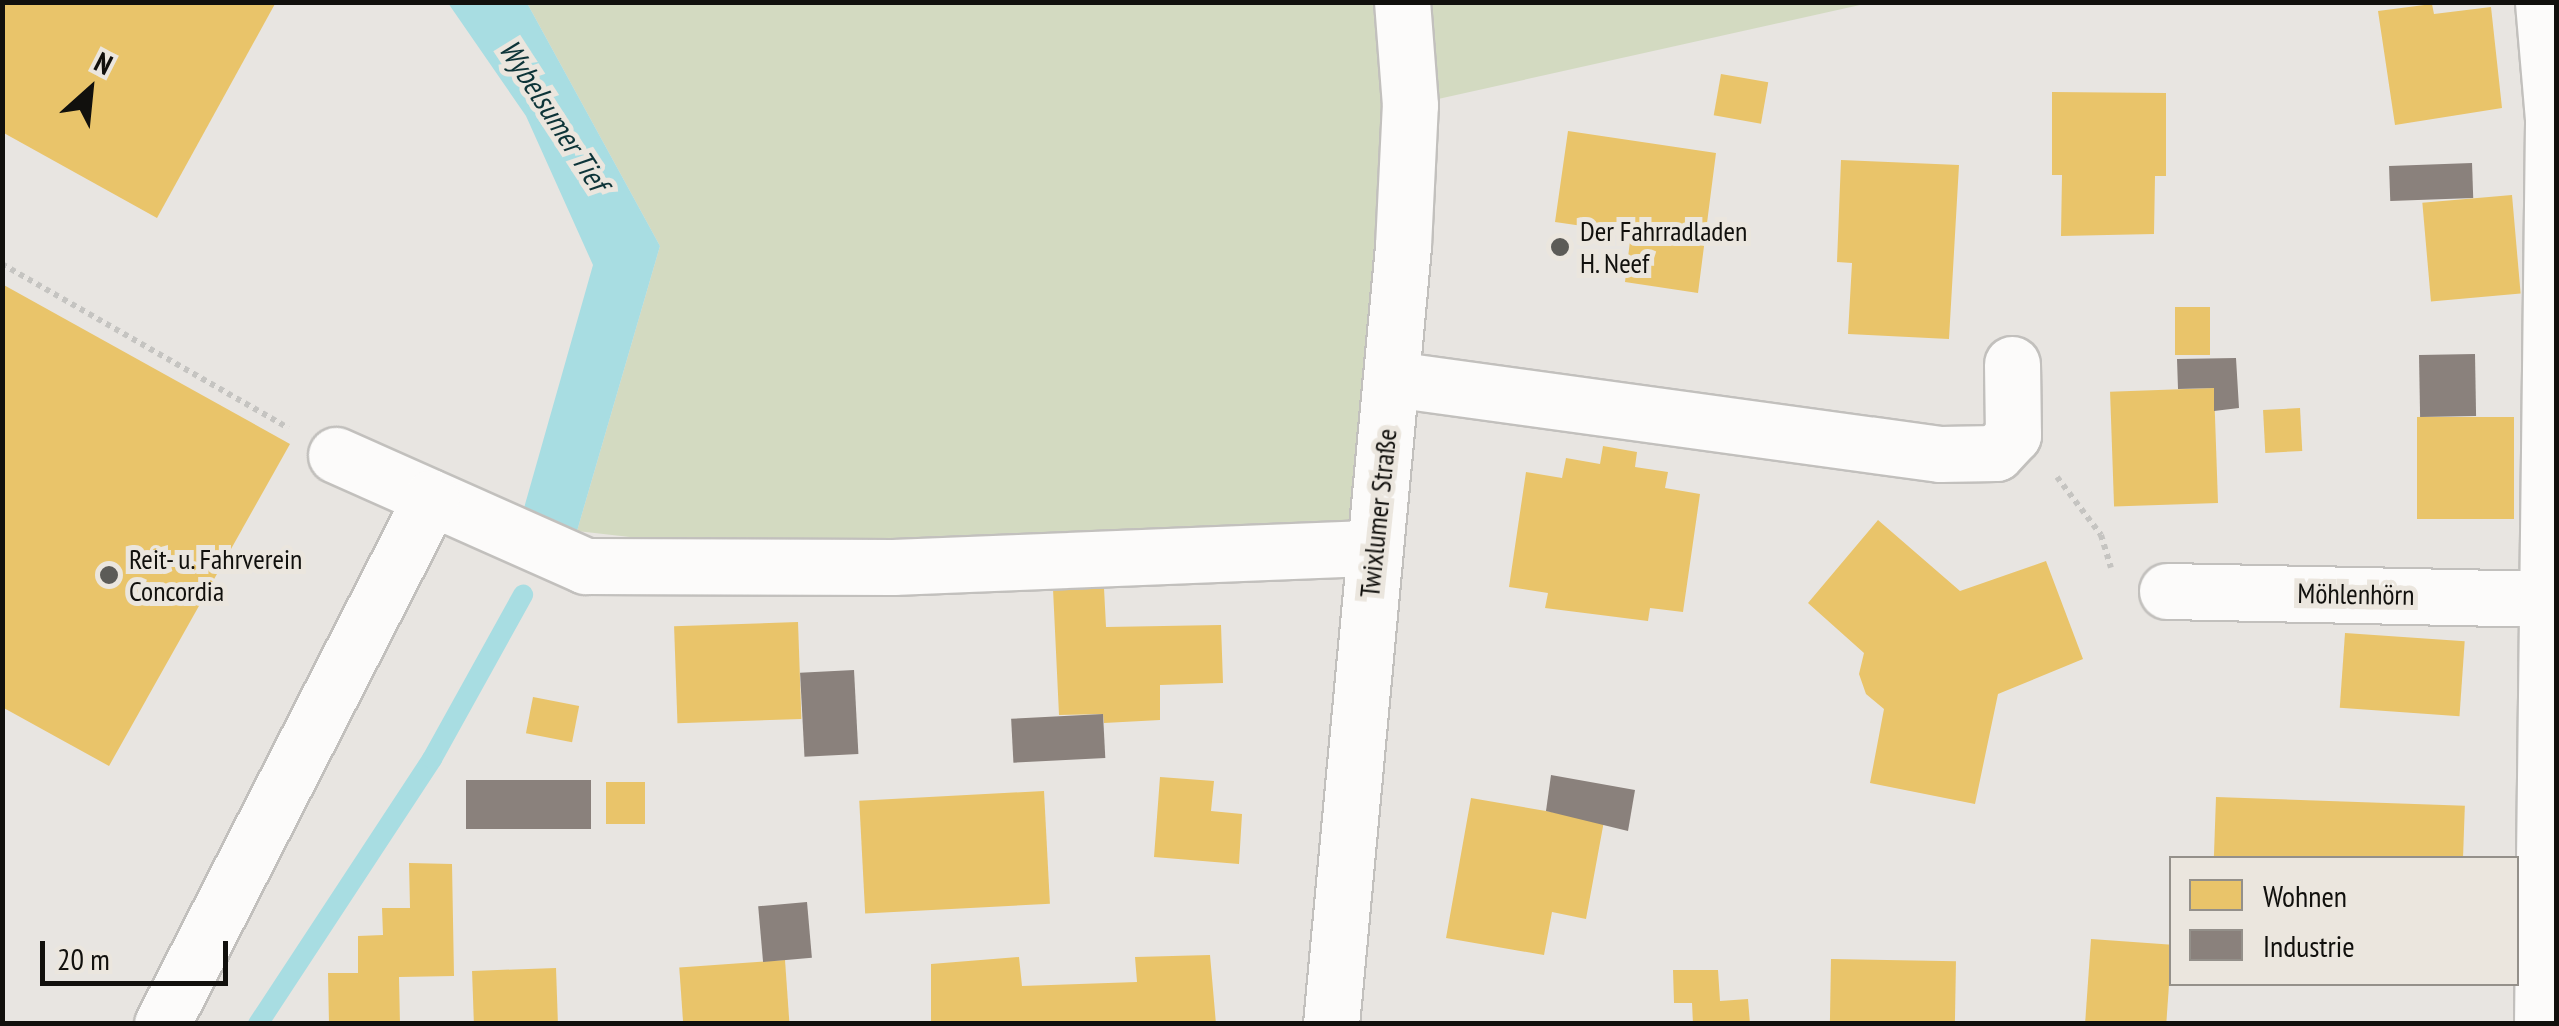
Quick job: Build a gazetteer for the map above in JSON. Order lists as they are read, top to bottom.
{
  "streets": {
    "street": ["Twixlumer Straße", "Möhlenhörn"]
  },
  "water": ["Wybelsumer Tief"],
  "places": ["Der Fahrradladen H. Neef", "Reit- u. Fahrverein Concordia"],
  "legend": ["Wohnen", "Industrie"],
  "scale_bar": "20 m",
  "north": "top right"
}
